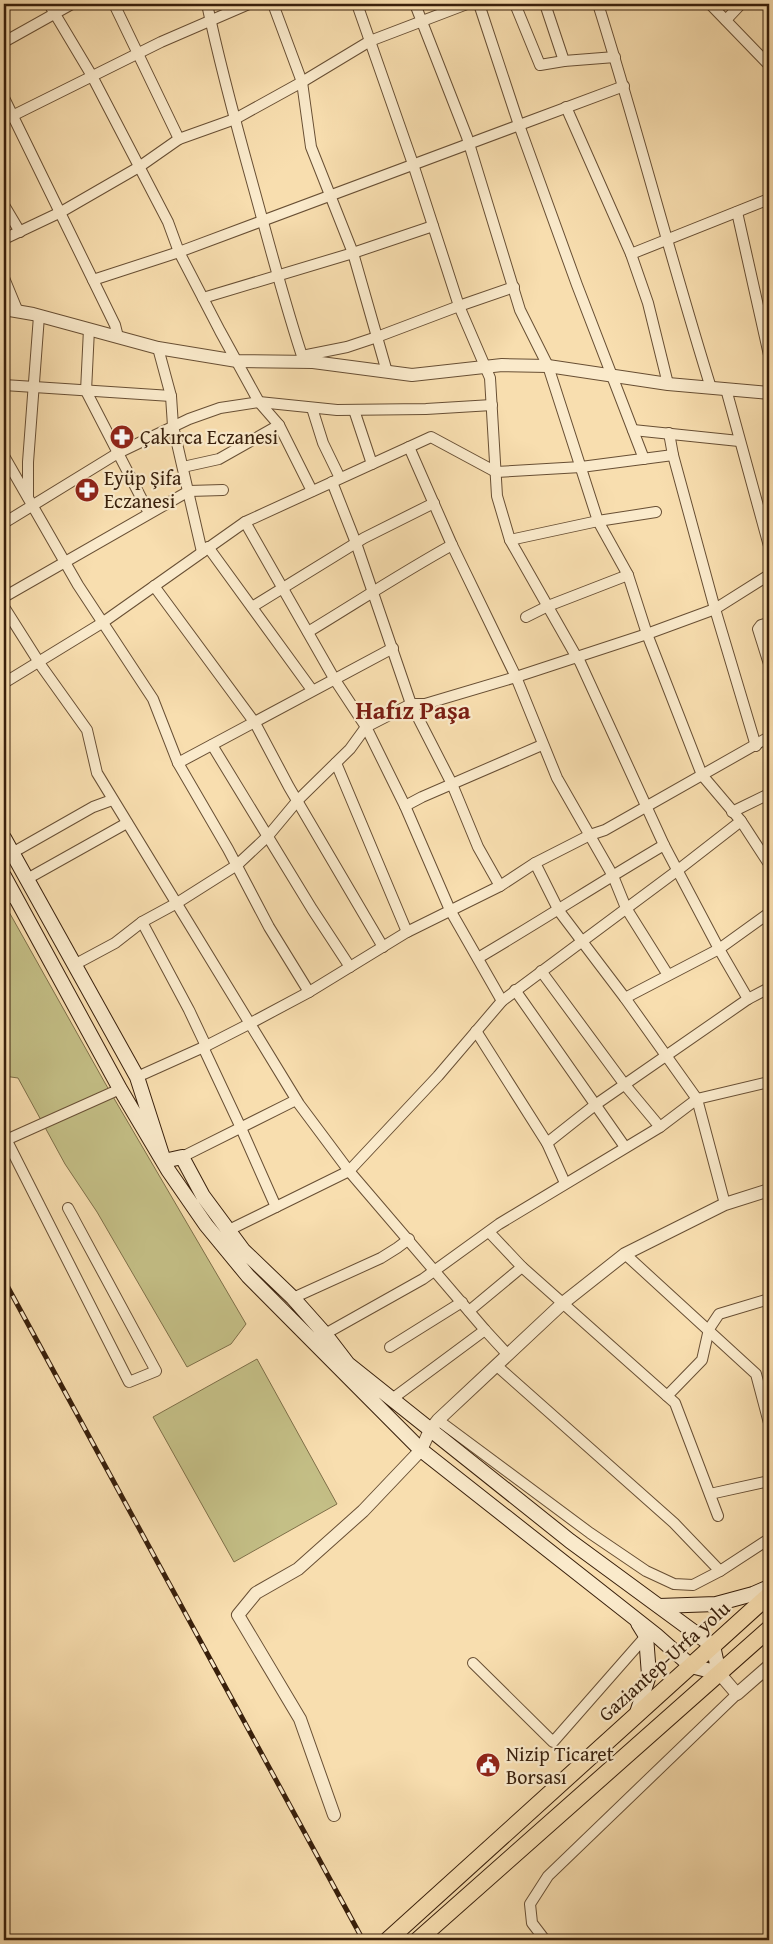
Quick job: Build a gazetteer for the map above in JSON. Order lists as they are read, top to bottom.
{
  "streets": {
    "highway": ["Gaziantep-Urfa yolu"]
  },
  "districts": ["Hafız Paşa"],
  "places": {
    "pharmacy": ["Çakırca Eczanesi", "Eyüp Şifa Eczanesi"],
    "public building": ["Nizip Ticaret Borsası"]
  }
}
